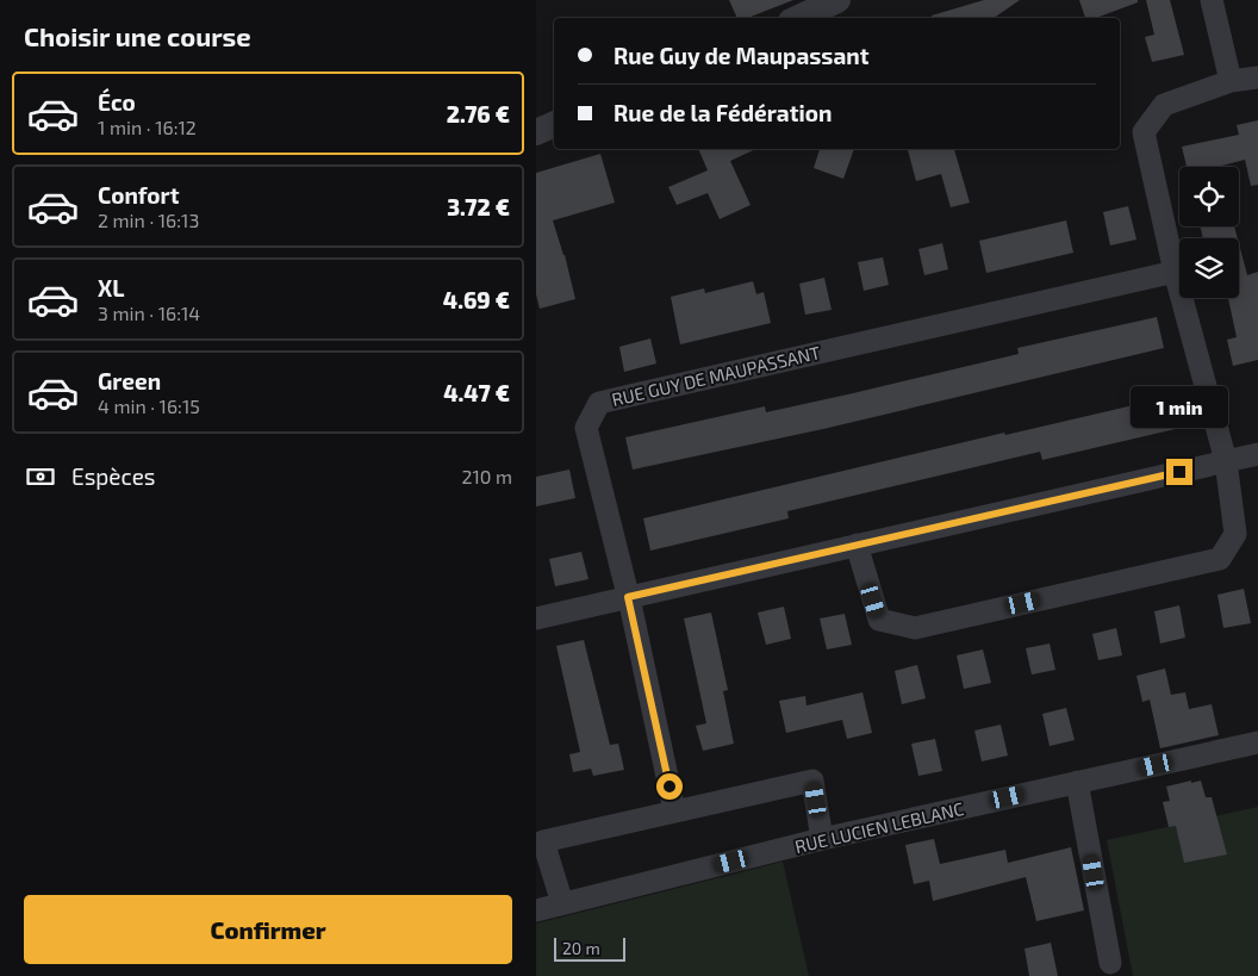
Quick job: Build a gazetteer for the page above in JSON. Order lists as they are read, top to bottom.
{
  "streets": {
    "street": ["RUE GUY DE MAUPASSANT", "RUE LUCIEN LEBLANC"]
  },
  "scale_bar": "20 m",
  "page": {
    "heading": "Choisir une course",
    "banner": ["Rue Guy de Maupassant", "Rue de la Fédération"],
    "list": [
      {
        "name": "Éco",
        "note": "1 min · 16:12",
        "value": "2.76 €"
      },
      {
        "name": "Confort",
        "note": "2 min · 16:13",
        "value": "3.72 €"
      },
      {
        "name": "XL",
        "note": "3 min · 16:14",
        "value": "4.69 €"
      },
      {
        "name": "Green",
        "note": "4 min · 16:15",
        "value": "4.47 €"
      }
    ],
    "bubble": "1 min",
    "pay": ["Espèces", "210 m"],
    "buttons": "Confirmer",
    "scale": "20 m"
  }
}
